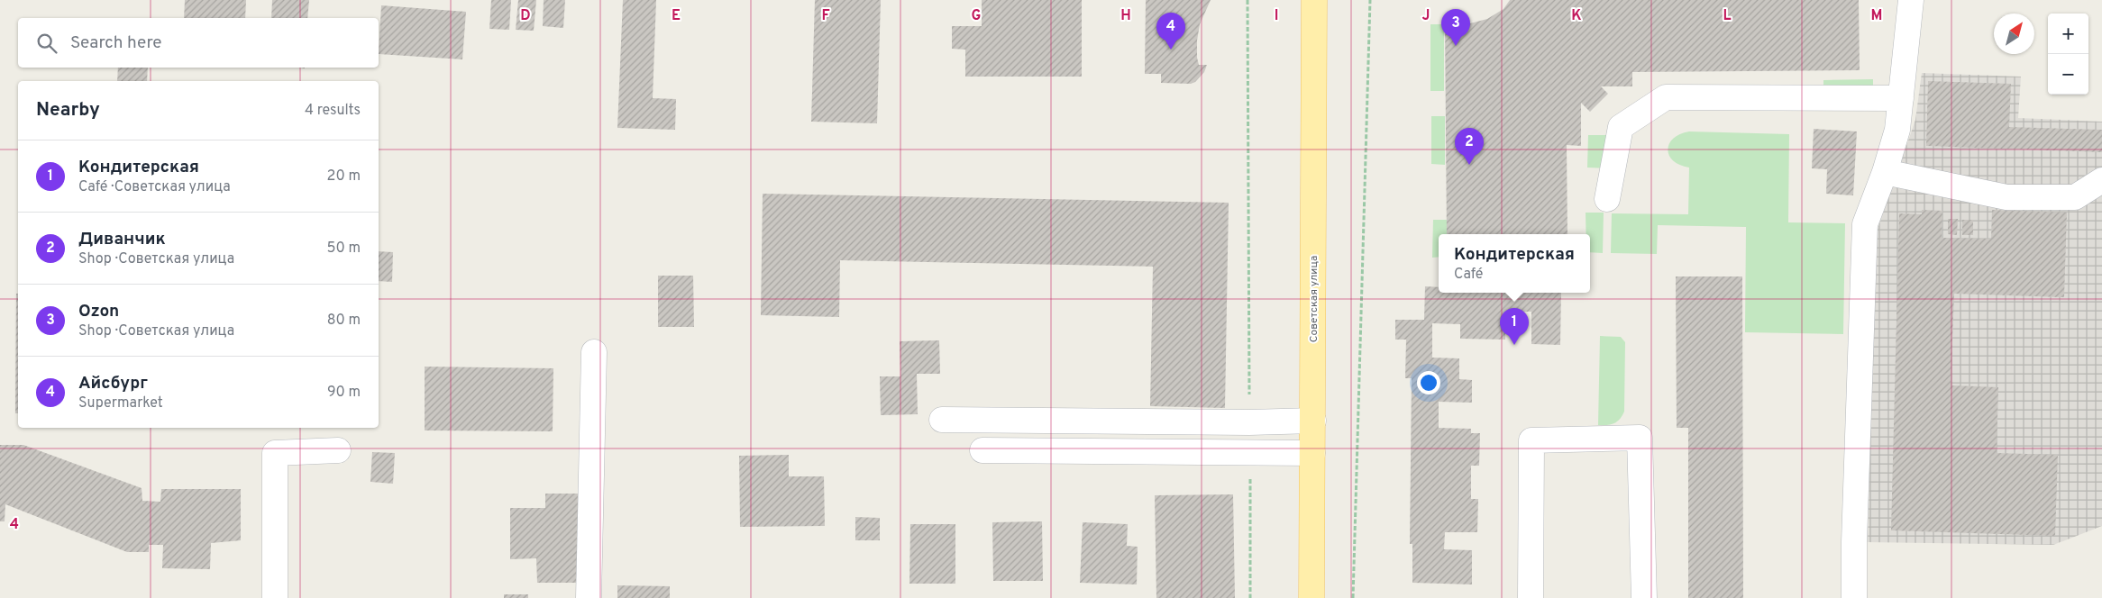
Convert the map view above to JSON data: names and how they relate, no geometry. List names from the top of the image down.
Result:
{
  "streets": {
    "main road": ["Советская улица"]
  },
  "north": "top right",
  "page": {
    "pins": [
      "3",
      "4",
      "2",
      "1"
    ],
    "map_buttons": ["+", "−"],
    "search": "Search here",
    "heading": ["Nearby", "4 results"],
    "list": [
      {
        "mark": "1",
        "name": "Кондитерская",
        "note": "Café · Советская улица",
        "value": "20 m"
      },
      {
        "mark": "2",
        "name": "Диванчик",
        "note": "Shop · Советская улица",
        "value": "50 m"
      },
      {
        "mark": "3",
        "name": "Ozon",
        "note": "Shop · Советская улица",
        "value": "80 m"
      },
      {
        "mark": "4",
        "name": "Айсбург",
        "note": "Supermarket",
        "value": "90 m"
      }
    ],
    "popup": ["Кондитерская", "Café"]
  },
  "grid": {
    "columns": [
      "D",
      "E",
      "F",
      "G",
      "H",
      "I",
      "J",
      "K",
      "L",
      "M"
    ],
    "rows": ["4"]
  }
}
